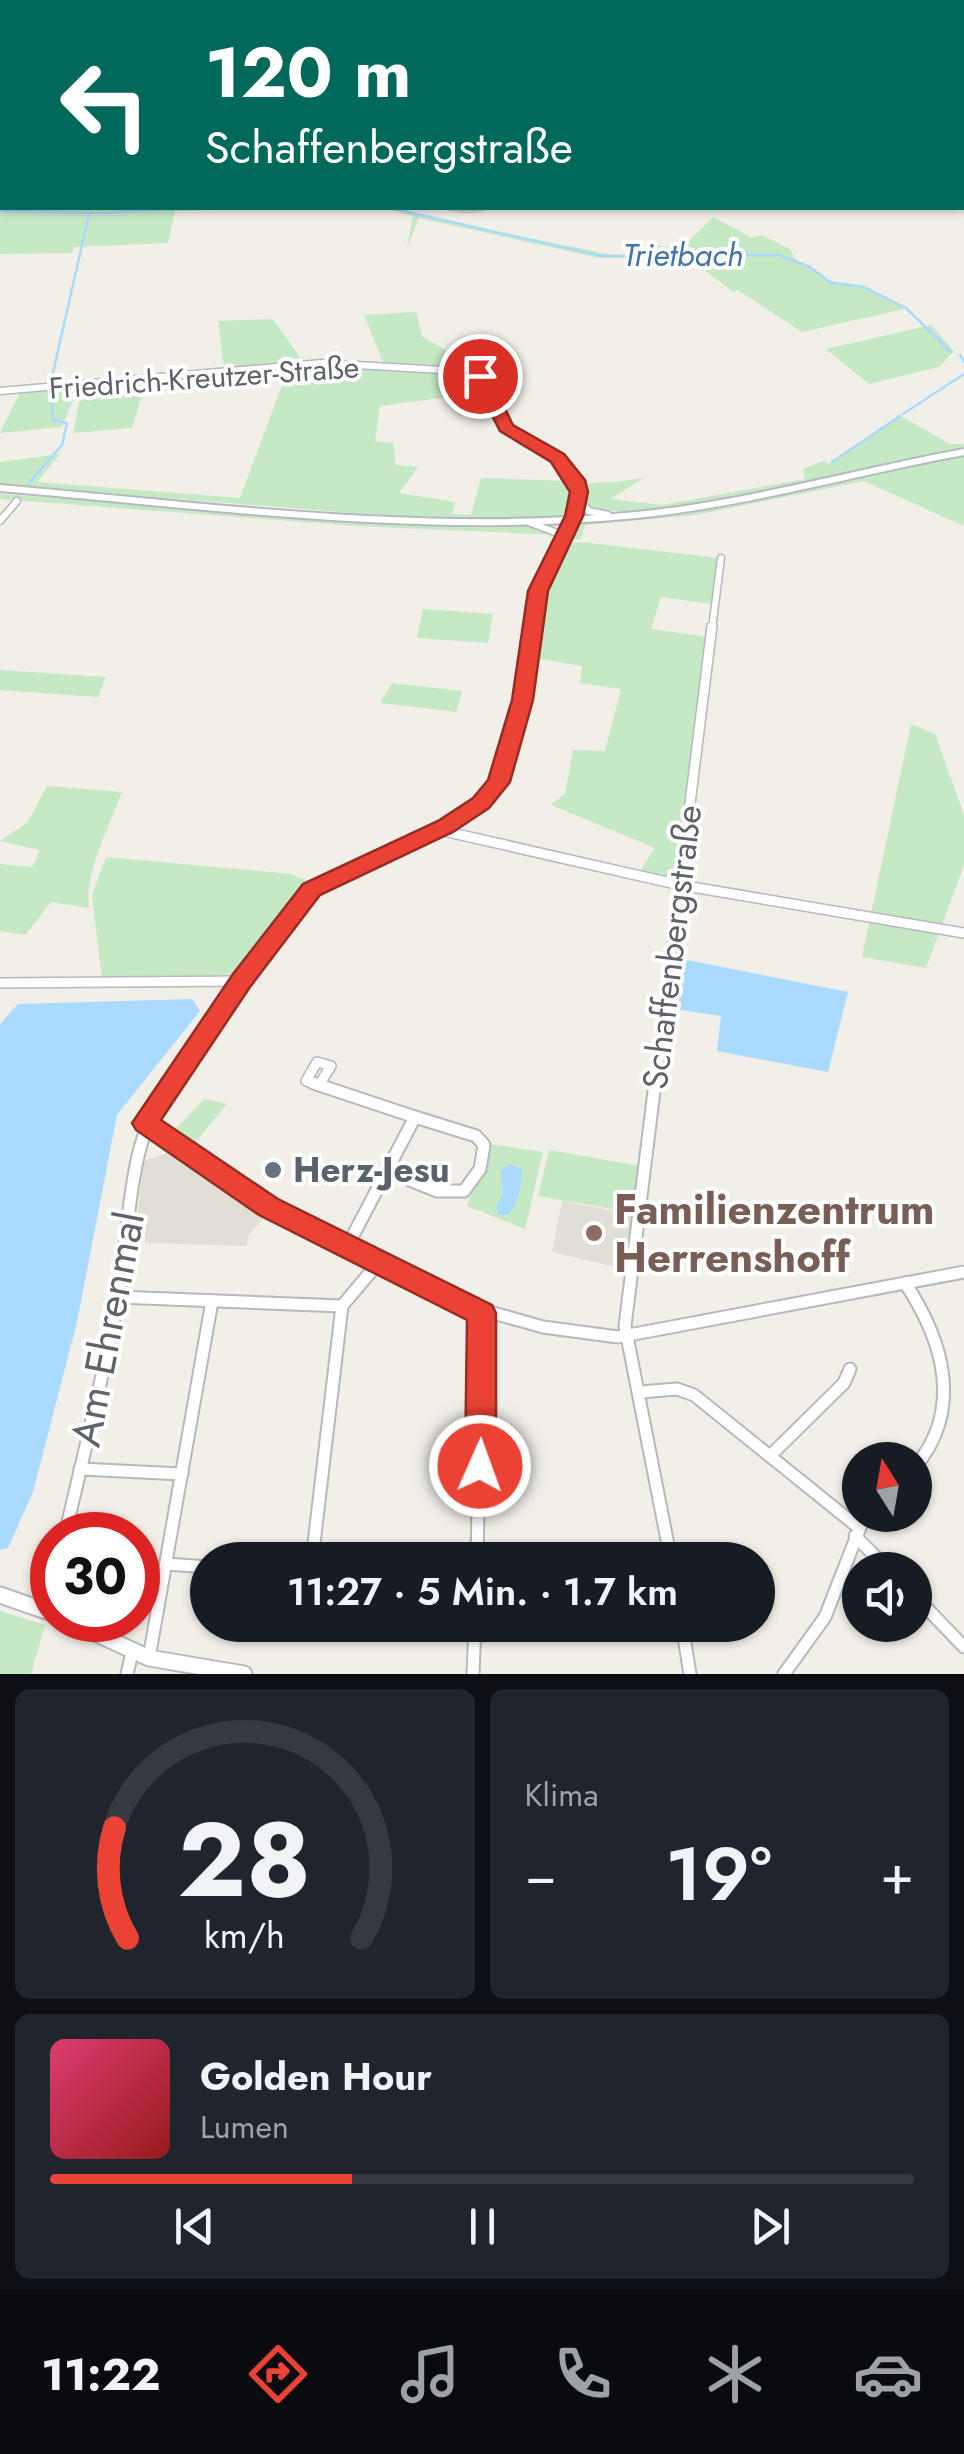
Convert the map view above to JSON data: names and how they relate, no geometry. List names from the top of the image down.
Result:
{
  "streets": {
    "street": ["Friedrich-Kreutzer-Straße", "Schaffenbergstraße", "Am Ehrenmal"]
  },
  "water": ["Trietbach"],
  "places": ["Herz-Jesu", "Familienzentrum Herrenshoff"],
  "north": "top",
  "page": {
    "turn": ["120 m", "Schaffenbergstraße"],
    "limit": "30",
    "trip": "11:27 · 5 Min. · 1.7 km",
    "tile": "Klima",
    "heat": ["−", "19°", "+"],
    "song": ["Golden Hour", "Lumen"],
    "tabs": "11:22",
    "gauge": ["28", "km/h"]
  }
}
